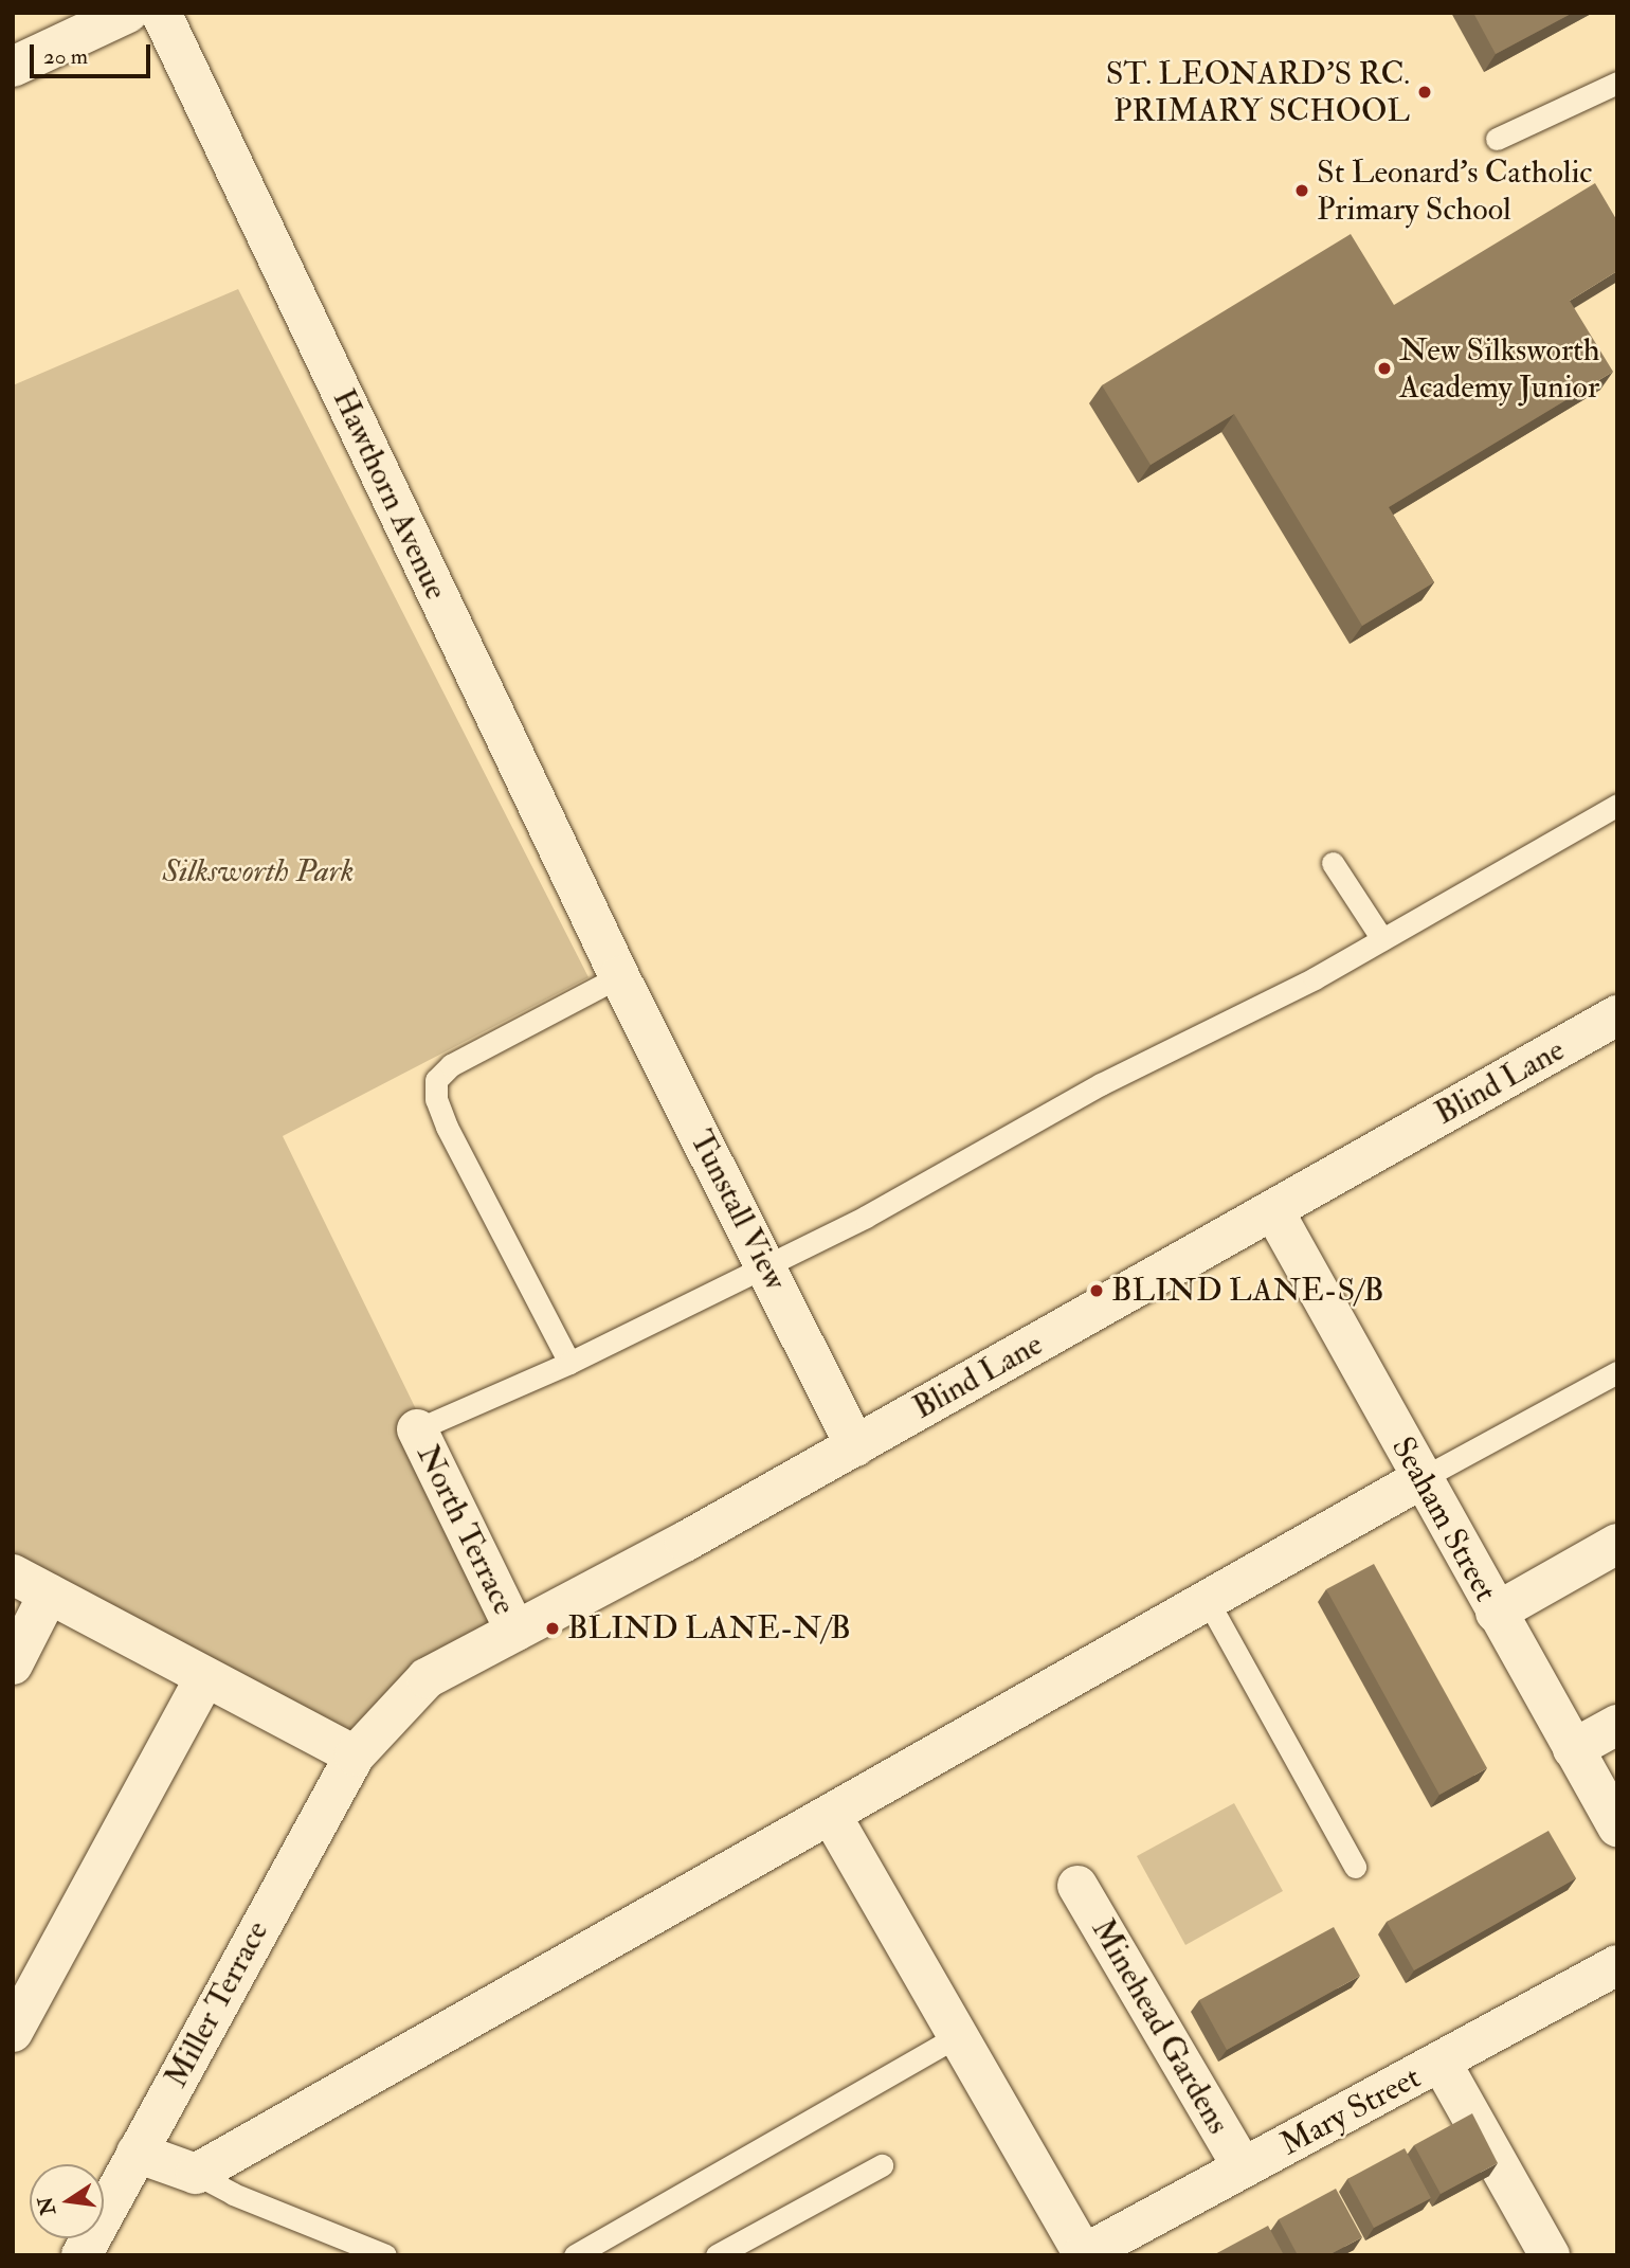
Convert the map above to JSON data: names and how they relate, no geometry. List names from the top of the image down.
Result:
{
  "streets": {
    "street": [
      "Hawthorn Avenue",
      "Blind Lane",
      "Tunstall View",
      "Seaham Street",
      "North Terrace",
      "Miller Terrace",
      "Minehead Gardens",
      "Mary Street"
    ]
  },
  "crossings": [
    ["Hawthorn Avenue", "Tunstall View"],
    ["Blind Lane", "Tunstall View"],
    ["Blind Lane", "Seaham Street"],
    ["Blind Lane", "North Terrace"],
    ["Blind Lane", "Miller Terrace"],
    ["Minehead Gardens", "Mary Street"]
  ],
  "parks": ["Silksworth Park"],
  "places": [
    "ST. LEONARD'S RC. PRIMARY SCHOOL",
    "St Leonard's Catholic Primary School",
    "New Silksworth Academy Junior",
    "BLIND LANE-S/B",
    "BLIND LANE-N/B"
  ],
  "scale_bar": "20 m",
  "north": "left"
}
